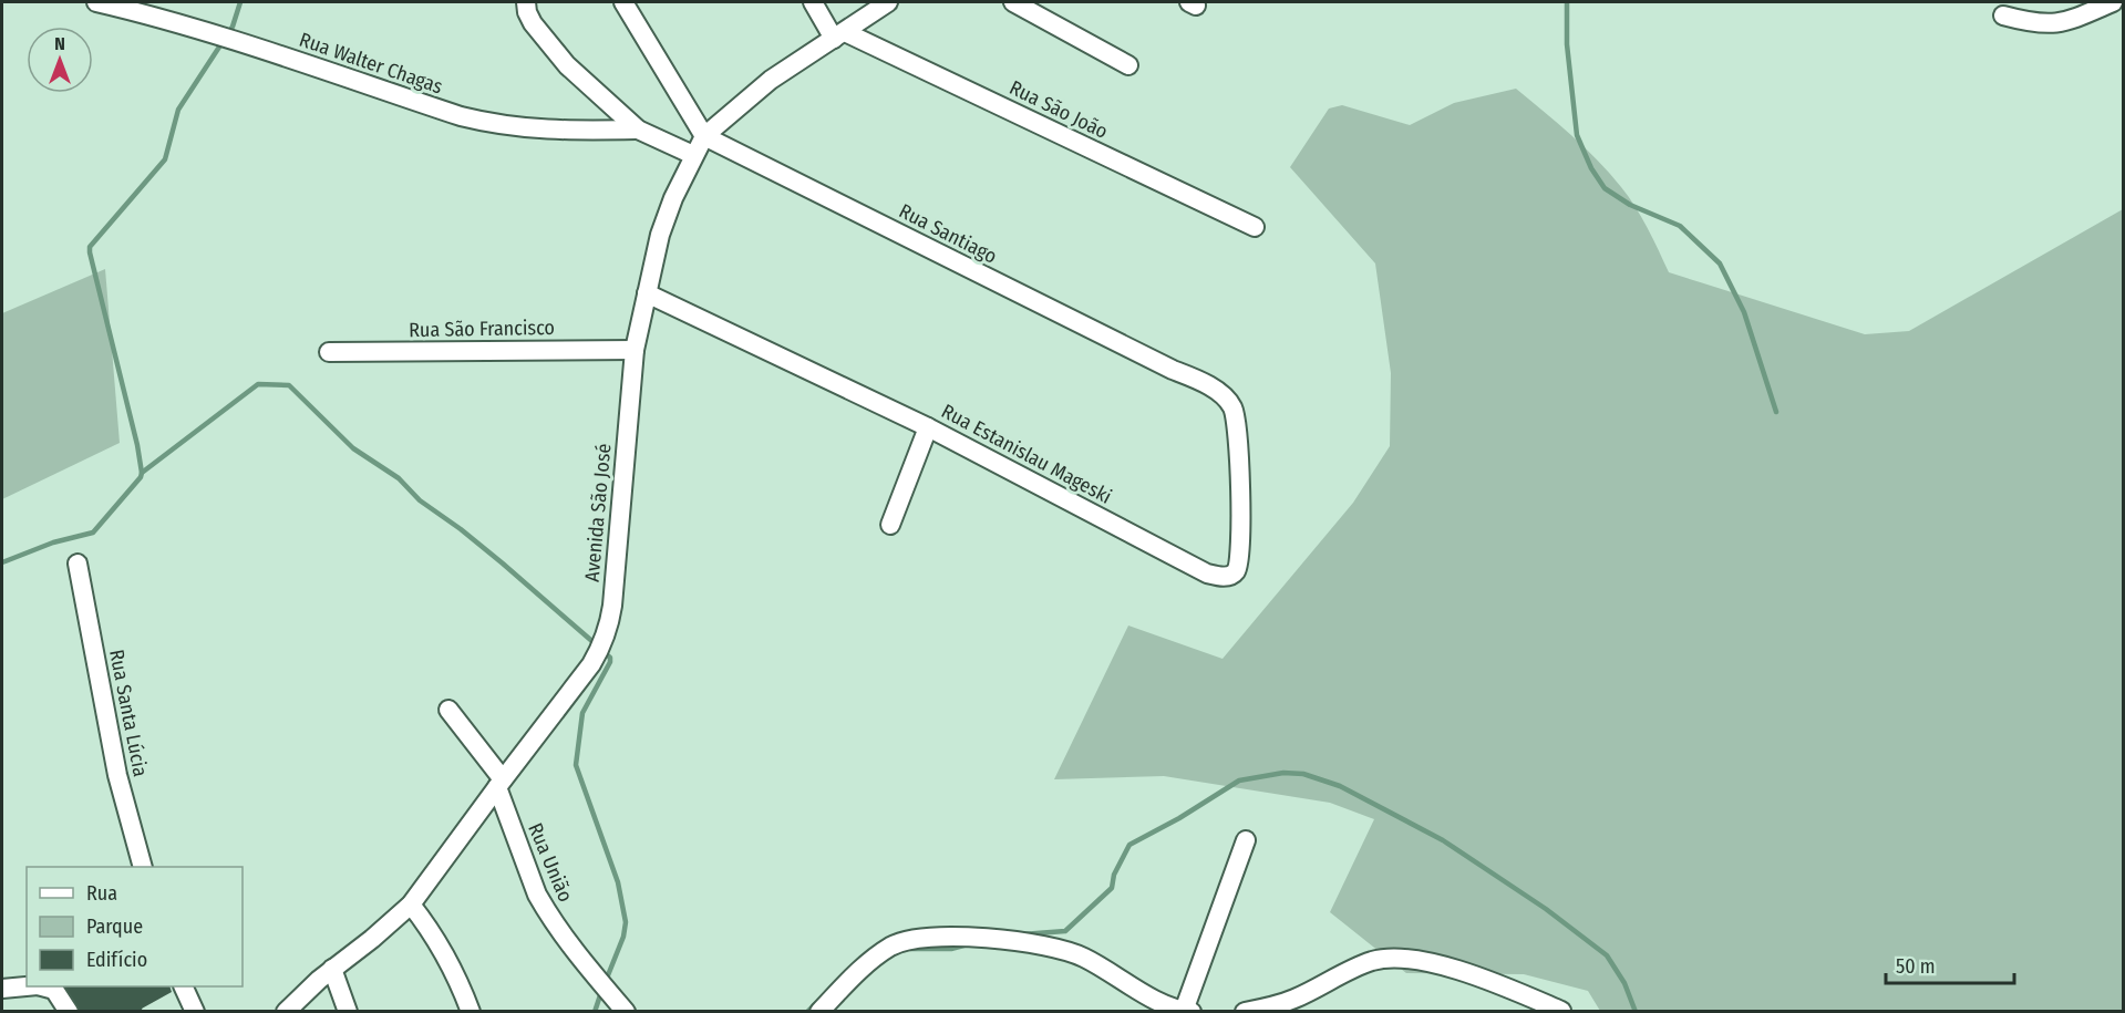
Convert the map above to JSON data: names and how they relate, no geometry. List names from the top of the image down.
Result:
{
  "streets": {
    "street": [
      "Rua Walter Chagas",
      "Rua São João",
      "Rua Santiago",
      "Rua São Francisco",
      "Rua Estanislau Mageski",
      "Avenida São José",
      "Rua Santa Lúcia",
      "Rua União"
    ]
  },
  "crossings": [
    ["Rua São João", "Avenida São José"],
    ["Rua Santiago", "Rua Estanislau Mageski"],
    ["Rua Santiago", "Avenida São José"],
    ["Rua São Francisco", "Avenida São José"],
    ["Rua Estanislau Mageski", "Avenida São José"],
    ["Avenida São José", "Rua União"]
  ],
  "legend": ["Rua", "Parque", "Edifício"],
  "scale_bar": "50 m",
  "north": "top"
}
